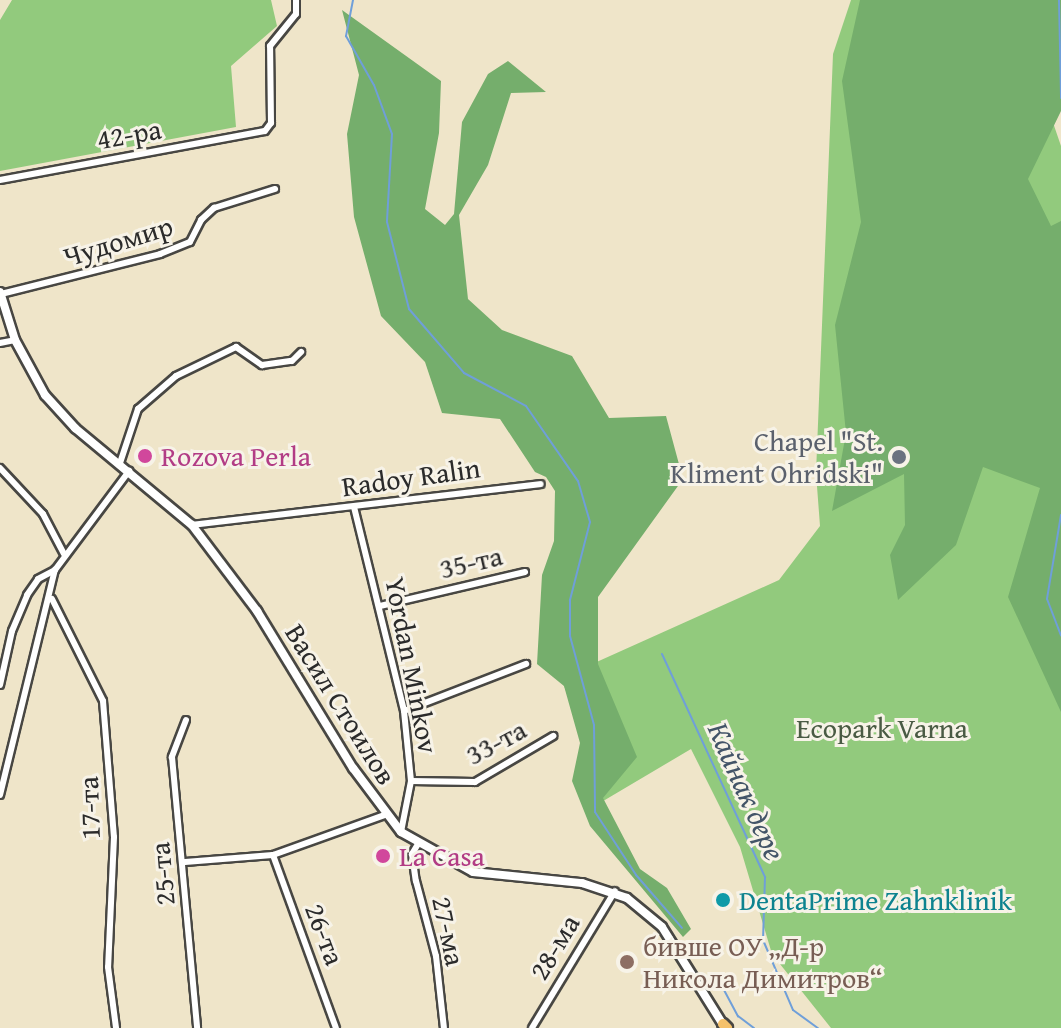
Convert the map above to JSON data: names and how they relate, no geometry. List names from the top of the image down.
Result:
{
  "streets": {
    "street": [
      "42-ра",
      "Чудомир",
      "Radoy Ralin",
      "35-та",
      "Yordan Minkov",
      "Васил Стоилов",
      "33-та",
      "17-та",
      "25-та",
      "27-ма",
      "26-та",
      "28-ма"
    ]
  },
  "crossings": [
    ["Чудомир", "Васил Стоилов"],
    ["Radoy Ralin", "Yordan Minkov"],
    ["Radoy Ralin", "Васил Стоилов"],
    ["35-та", "Yordan Minkov"],
    ["Yordan Minkov", "Васил Стоилов"],
    ["Yordan Minkov", "33-та"],
    ["Васил Стоилов", "27-ма"],
    ["Васил Стоилов", "28-ма"]
  ],
  "water": ["Кайнак дере"],
  "parks": ["Ecopark Varna"],
  "places": [
    "Rozova Perla",
    "Chapel \"St. Kliment Ohridski\"",
    "La Casa",
    "DentaPrime Zahnklinik",
    "бивше ОУ „Д-р Никола Димитров“"
  ]
}
